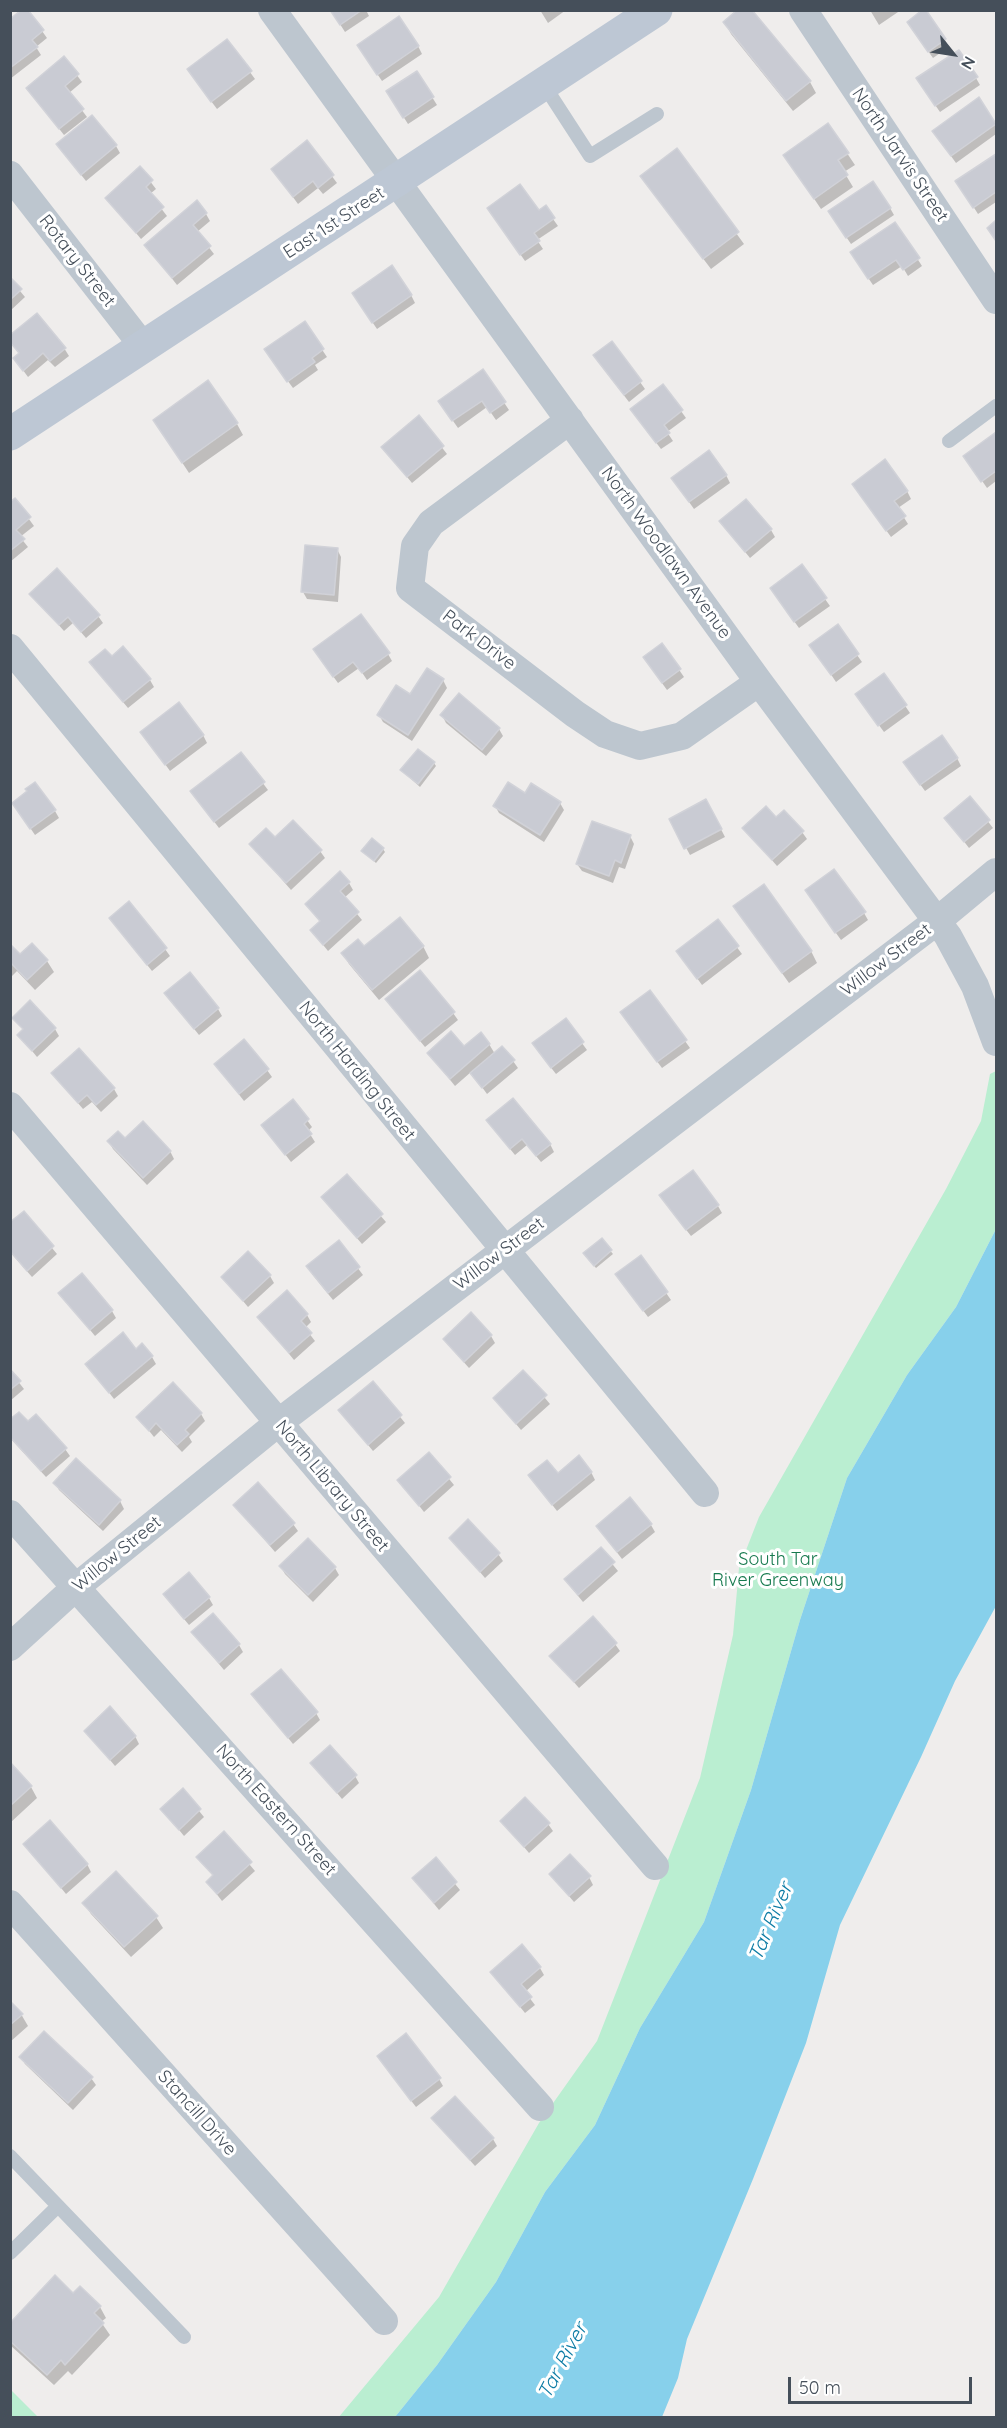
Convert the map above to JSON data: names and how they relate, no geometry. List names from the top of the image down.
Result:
{
  "streets": {
    "street": [
      "North Jarvis Street",
      "East 1st Street",
      "Rotary Street",
      "North Woodlawn Avenue",
      "Park Drive",
      "Willow Street",
      "North Harding Street",
      "North Library Street",
      "North Eastern Street",
      "Stancill Drive"
    ]
  },
  "crossings": [
    ["East 1st Street", "Rotary Street"],
    ["East 1st Street", "North Woodlawn Avenue"],
    ["North Woodlawn Avenue", "Park Drive"],
    ["North Woodlawn Avenue", "Willow Street"],
    ["Willow Street", "North Harding Street"],
    ["Willow Street", "North Library Street"],
    ["Willow Street", "North Eastern Street"]
  ],
  "water": ["Tar River"],
  "parks": ["South Tar River Greenway"],
  "scale_bar": "50 m",
  "north": "bottom right"
}
